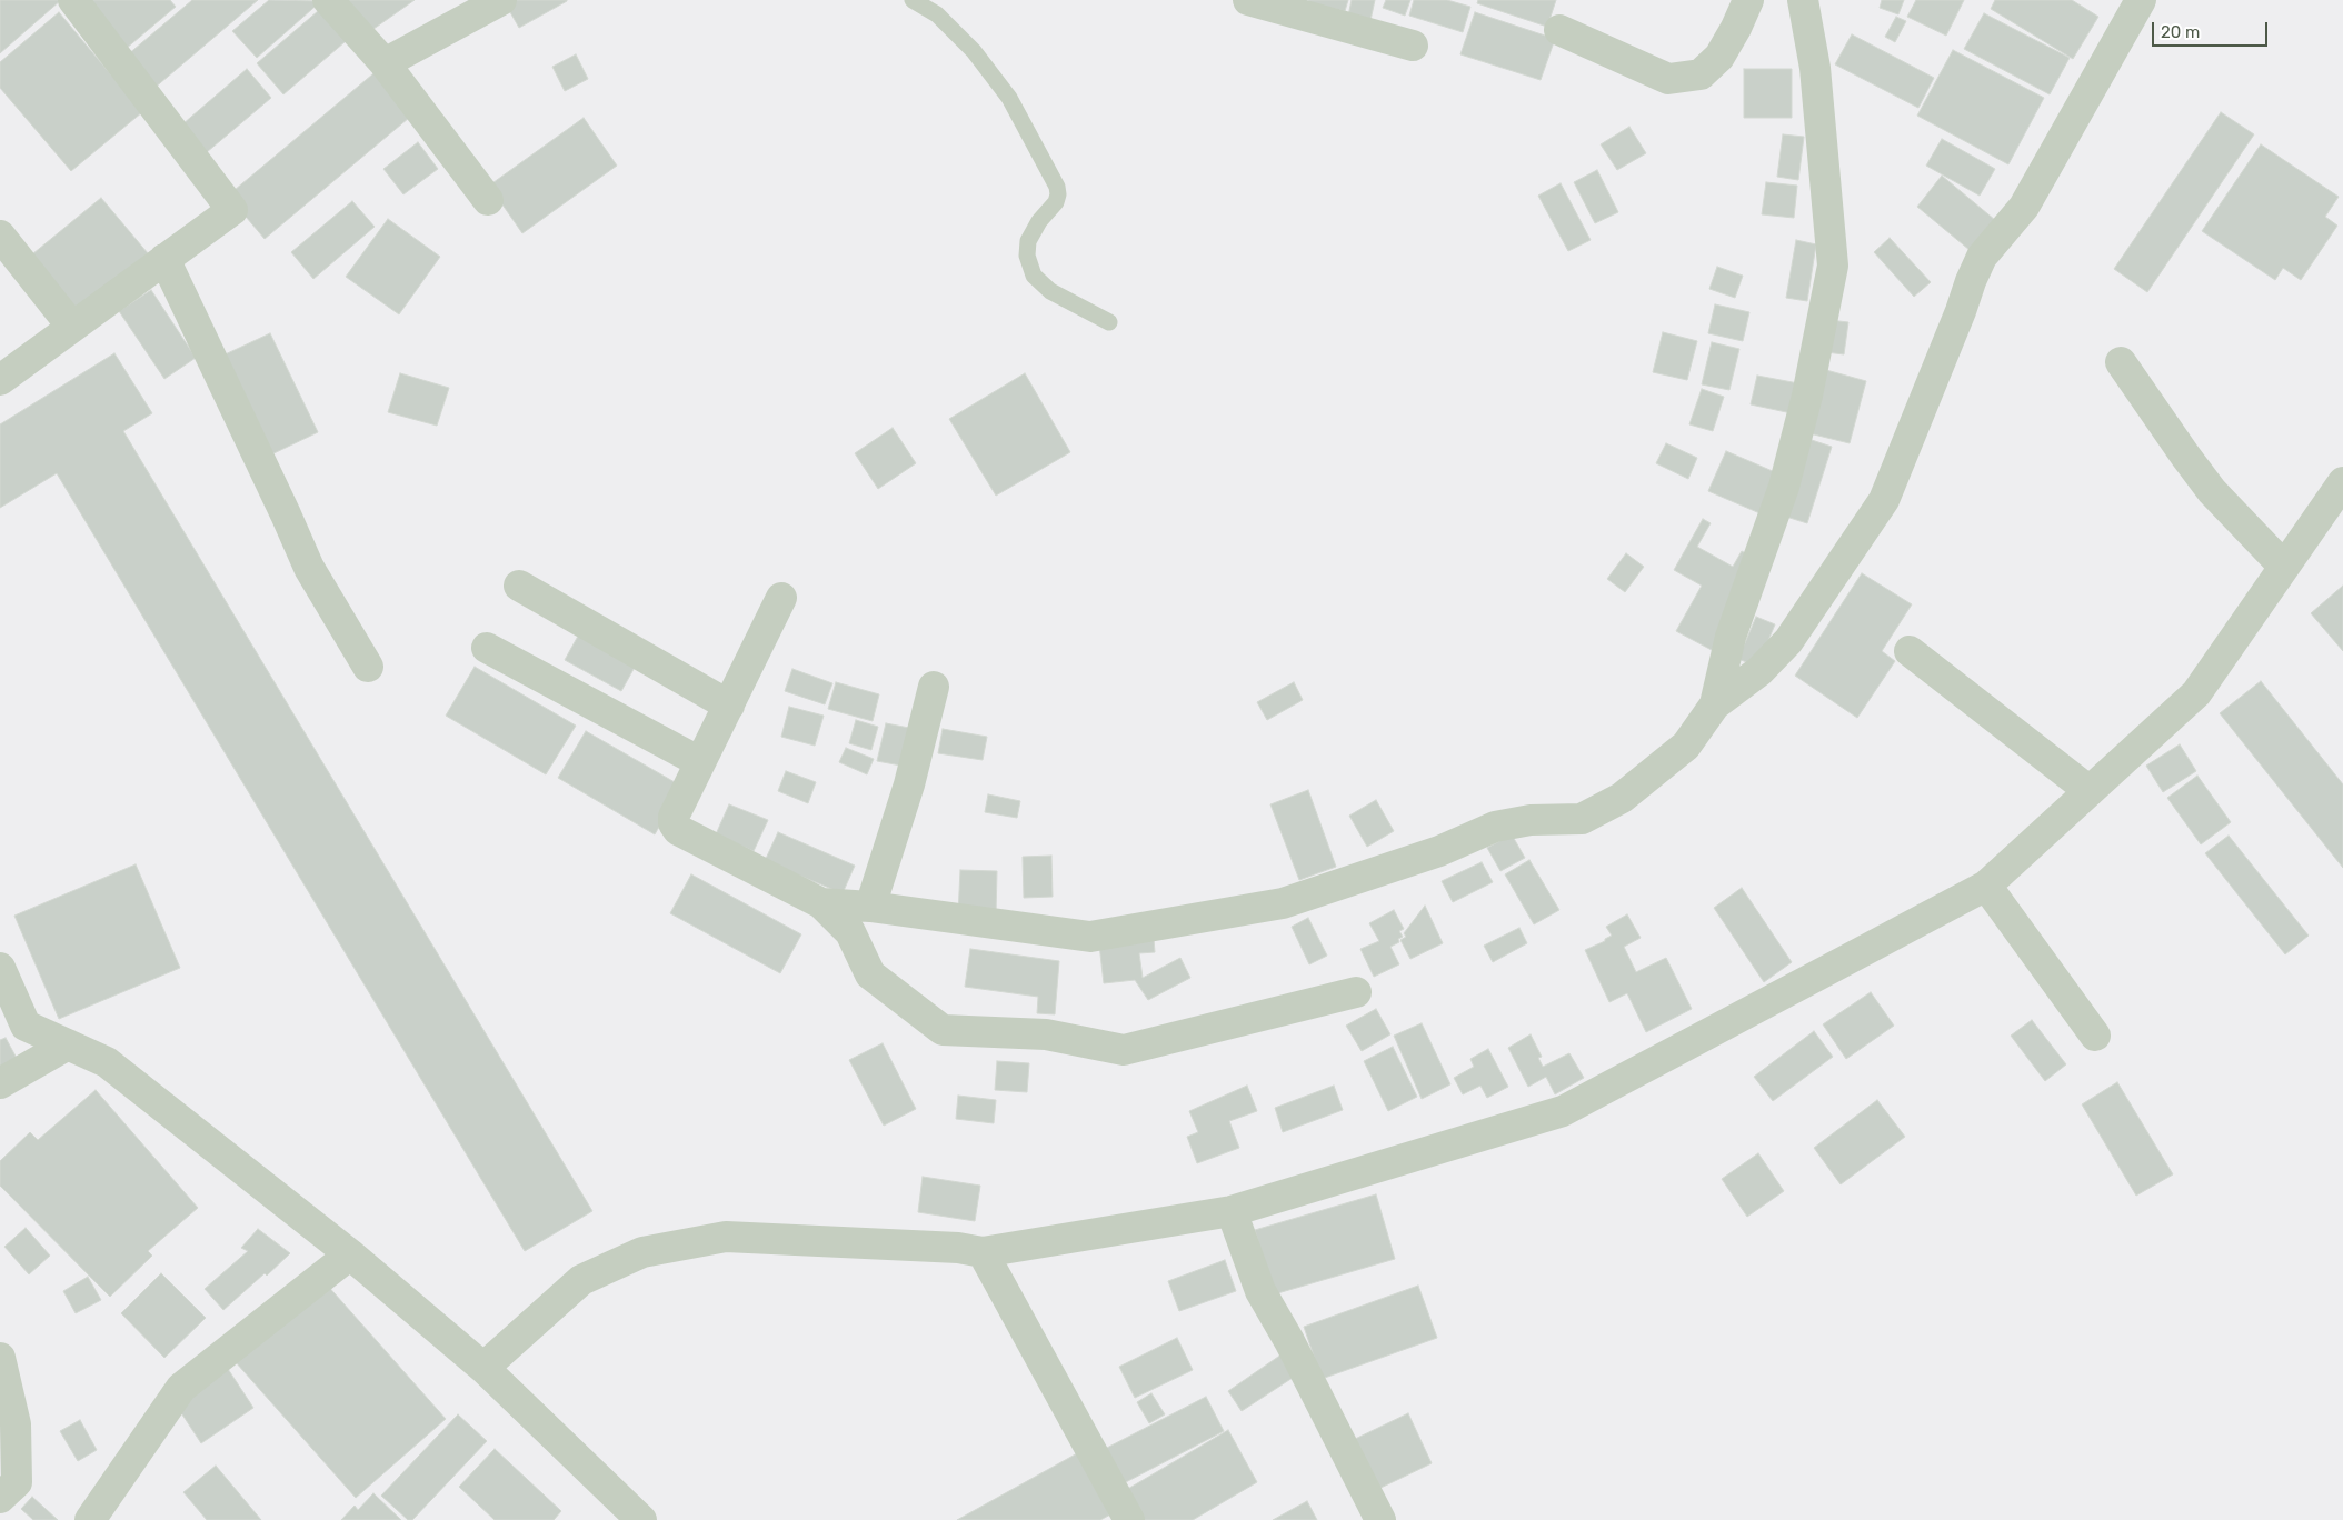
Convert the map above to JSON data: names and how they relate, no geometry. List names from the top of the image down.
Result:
{
  "scale_bar": "20 m"
}
